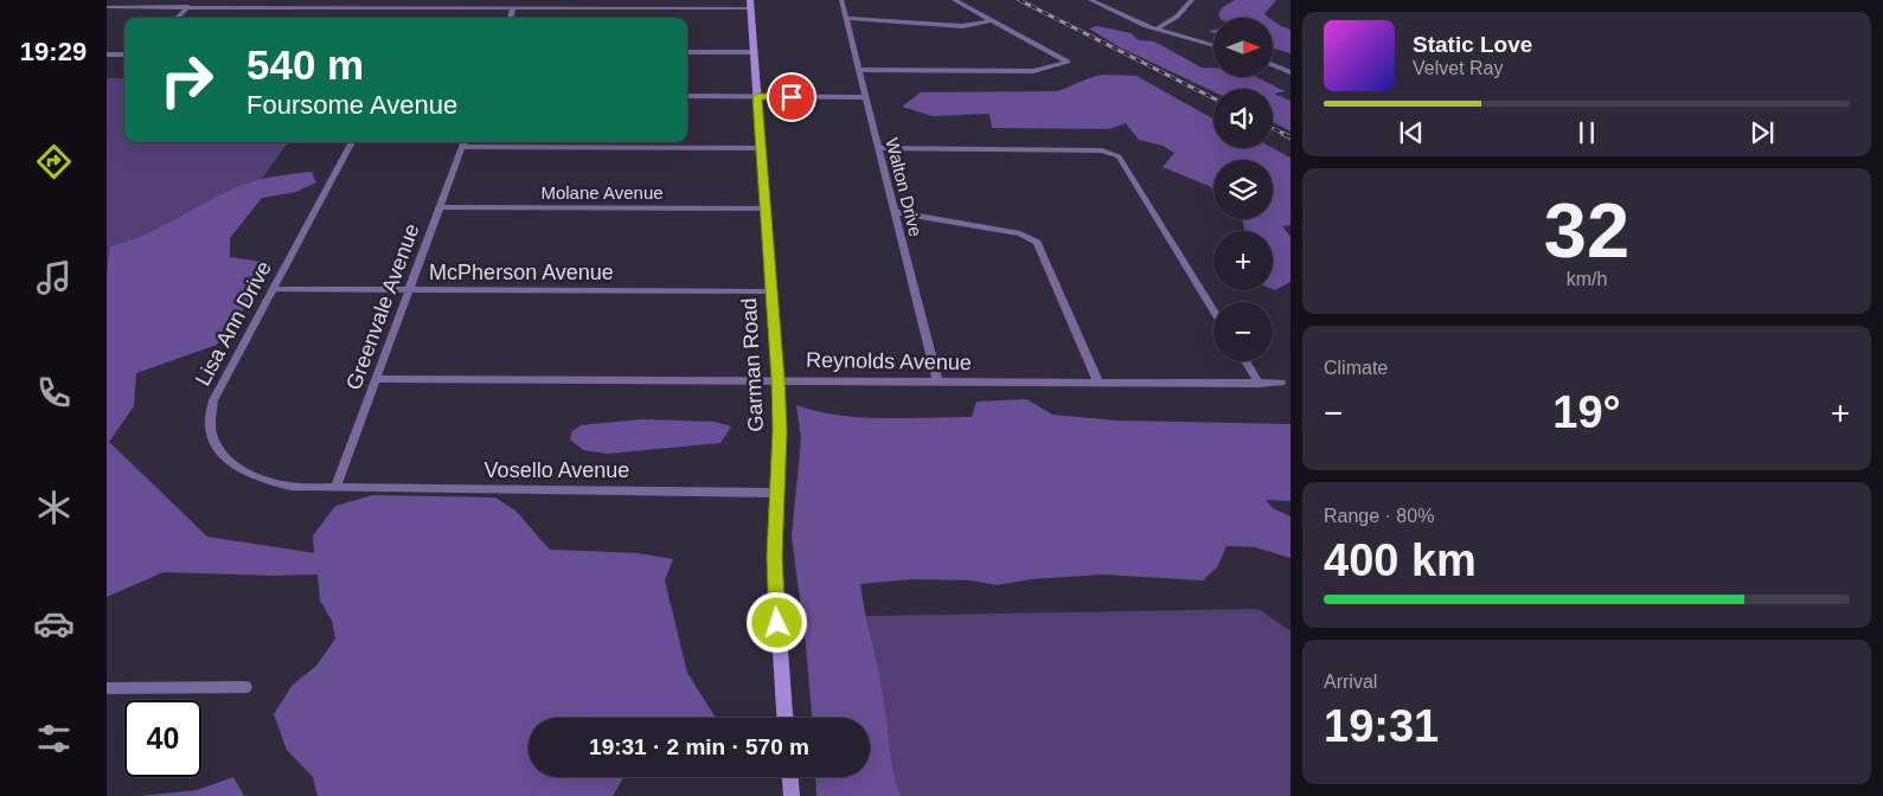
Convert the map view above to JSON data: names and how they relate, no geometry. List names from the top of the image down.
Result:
{
  "streets": {
    "street": [
      "Walton Drive",
      "Molane Avenue",
      "McPherson Avenue",
      "Greenvale Avenue",
      "Lisa Ann Drive",
      "Reynolds Avenue",
      "Garman Road",
      "Vosello Avenue"
    ]
  },
  "crossings": [
    ["Walton Drive", "Reynolds Avenue"],
    ["Molane Avenue", "Greenvale Avenue"],
    ["Molane Avenue", "Garman Road"],
    ["McPherson Avenue", "Greenvale Avenue"],
    ["McPherson Avenue", "Lisa Ann Drive"],
    ["McPherson Avenue", "Garman Road"],
    ["Greenvale Avenue", "Lisa Ann Drive"],
    ["Greenvale Avenue", "Reynolds Avenue"],
    ["Greenvale Avenue", "Vosello Avenue"],
    ["Lisa Ann Drive", "Vosello Avenue"],
    ["Reynolds Avenue", "Garman Road"],
    ["Garman Road", "Vosello Avenue"]
  ],
  "north": "right",
  "page": {
    "tabs": "19:29",
    "map_buttons": ["+", "−"],
    "turn": ["540 m", "Foursome Avenue"],
    "song": ["Static Love", "Velvet Ray"],
    "tile": [
      ["32", "km/h"],
      "Climate",
      ["Range · 80%", "400 km"],
      ["Arrival", "19:31"]
    ],
    "heat": ["−", "19°", "+"],
    "limit": "40",
    "trip": "19:31 · 2 min · 570 m"
  }
}
